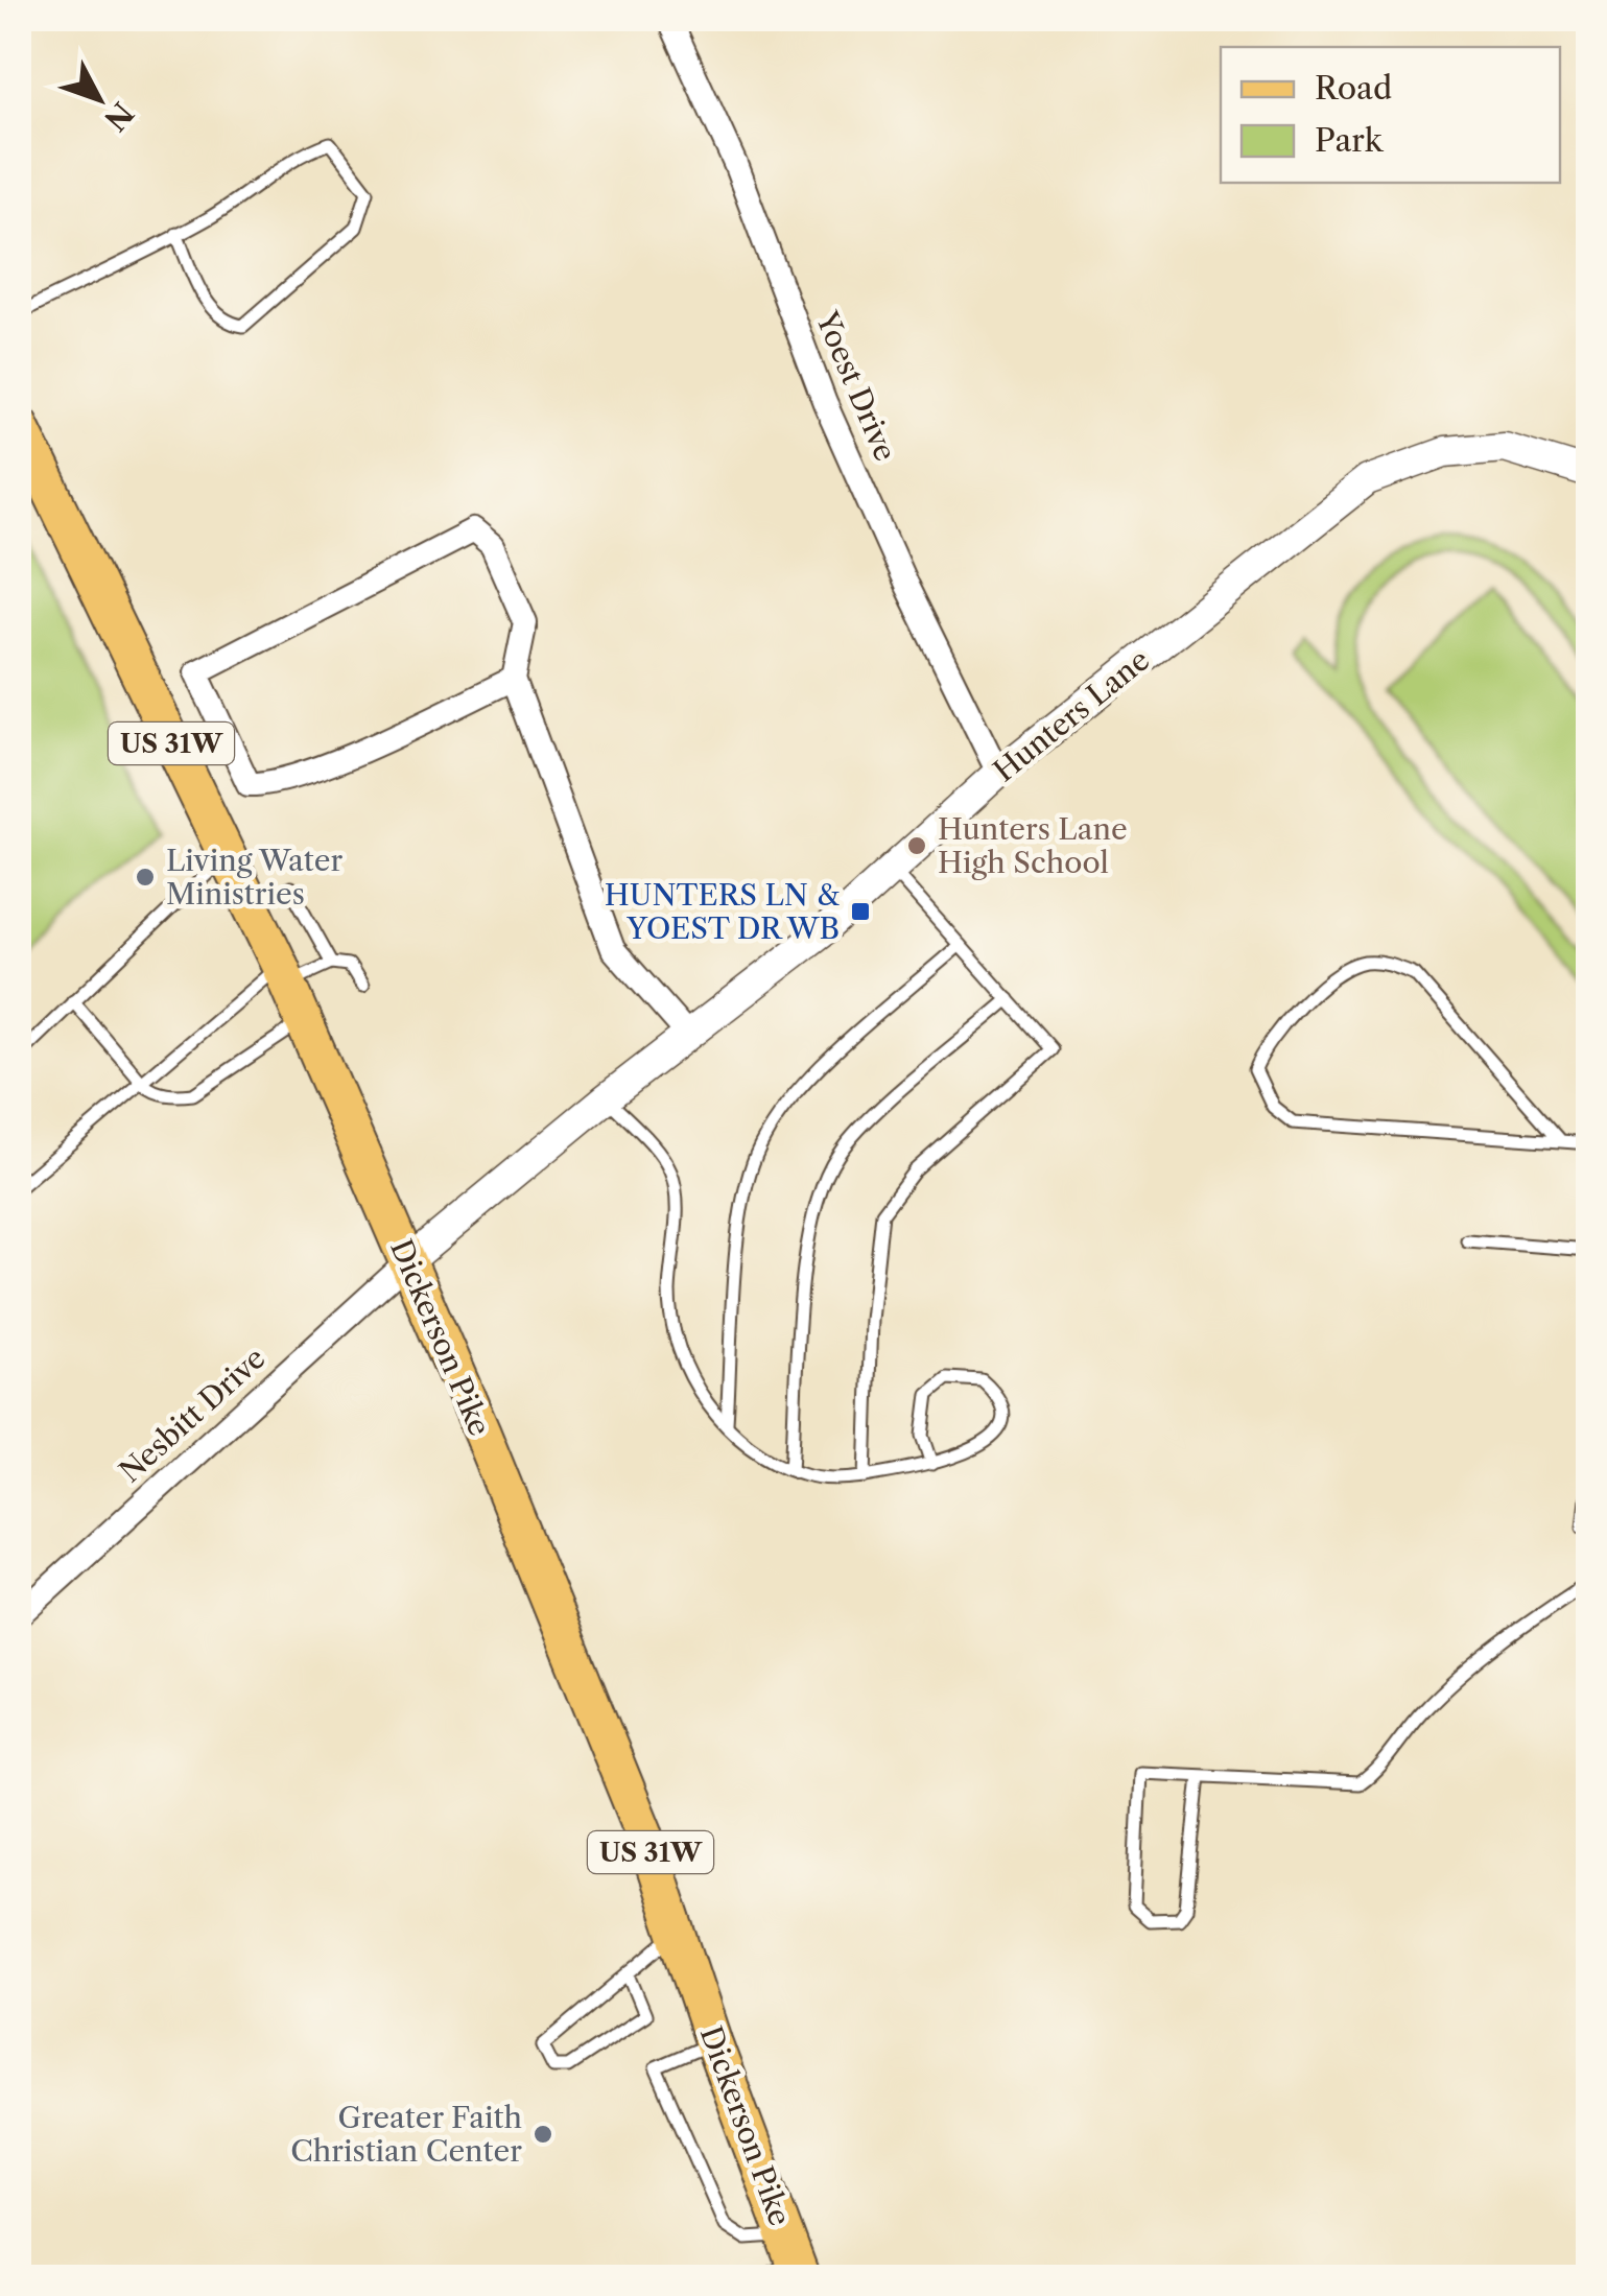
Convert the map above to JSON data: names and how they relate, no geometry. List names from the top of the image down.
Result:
{
  "streets": {
    "main road": ["US 31W", "Dickerson Pike"],
    "street": ["Yoest Drive", "Hunters Lane", "Nesbitt Drive"]
  },
  "crossings": [
    ["Yoest Drive", "Hunters Lane"],
    ["Hunters Lane", "Dickerson Pike"],
    ["Hunters Lane", "Nesbitt Drive"],
    ["Dickerson Pike", "Nesbitt Drive"]
  ],
  "places": {
    "other": ["Hunters Lane High School", "Living Water Ministries", "Greater Faith Christian Center"],
    "transit": ["HUNTERS LN & YOEST DR WB"]
  },
  "legend": ["Road", "Park"],
  "north": "bottom right"
}
